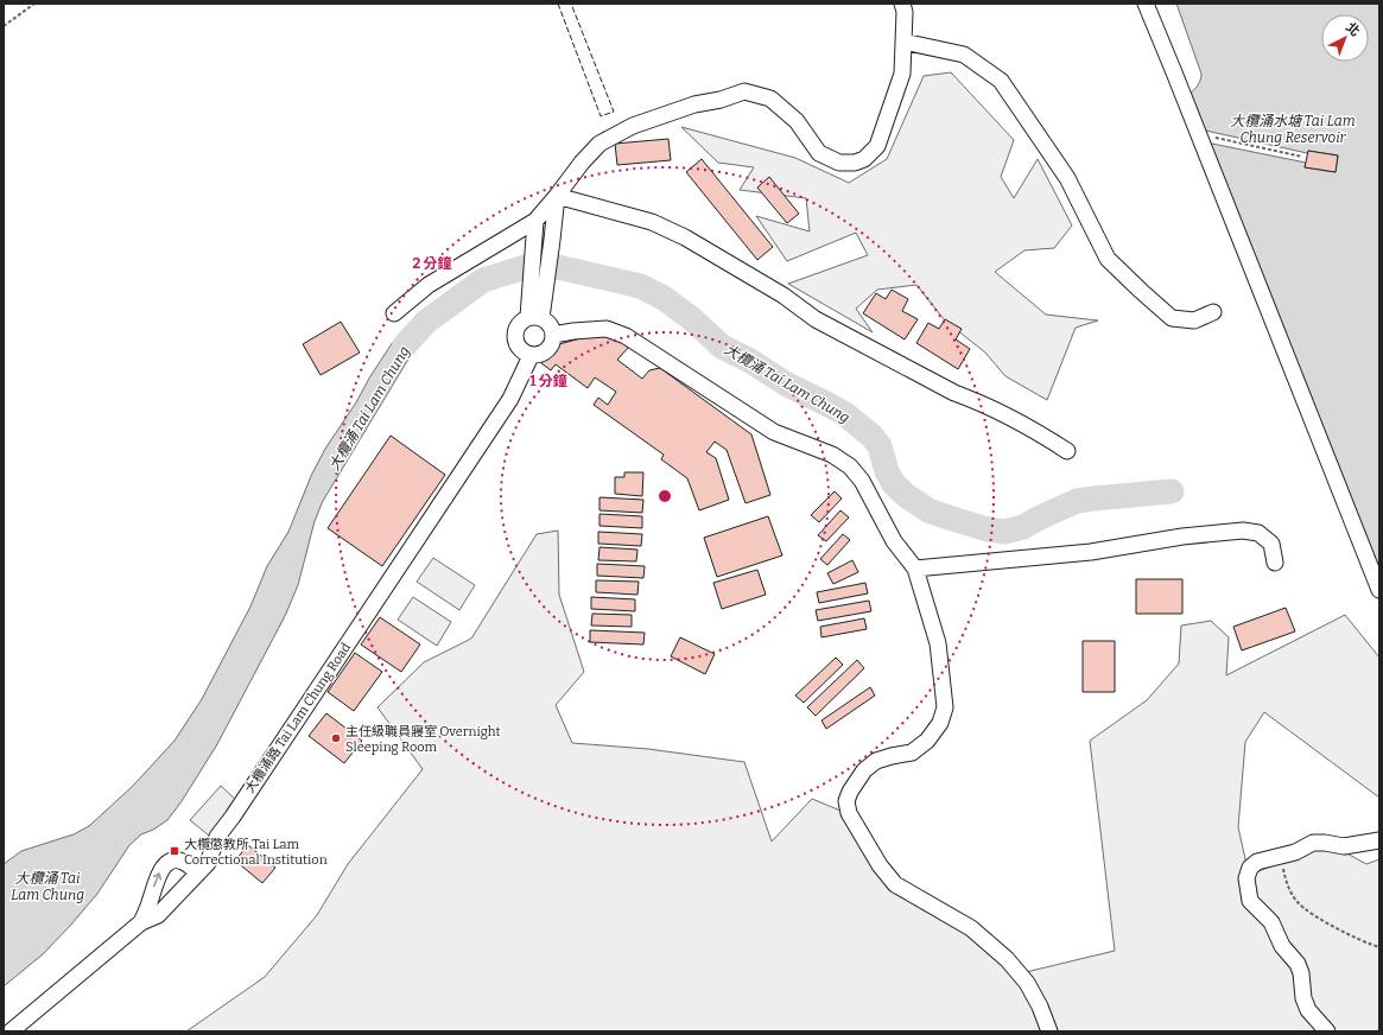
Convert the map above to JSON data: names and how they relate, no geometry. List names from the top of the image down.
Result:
{
  "streets": {
    "street": ["大欖涌路 Tai Lam Chung Road"]
  },
  "water": ["大欖涌水塘 Tai Lam Chung Reservoir", "大欖涌 Tai Lam Chung"],
  "places": {
    "other": ["主任級職員寢室 Overnight Sleeping Room"],
    "transit": ["大欖懲教所 Tai Lam Correctional Institution"]
  },
  "north": "top right",
  "rings": ["2 分鐘", "1 分鐘"]
}
